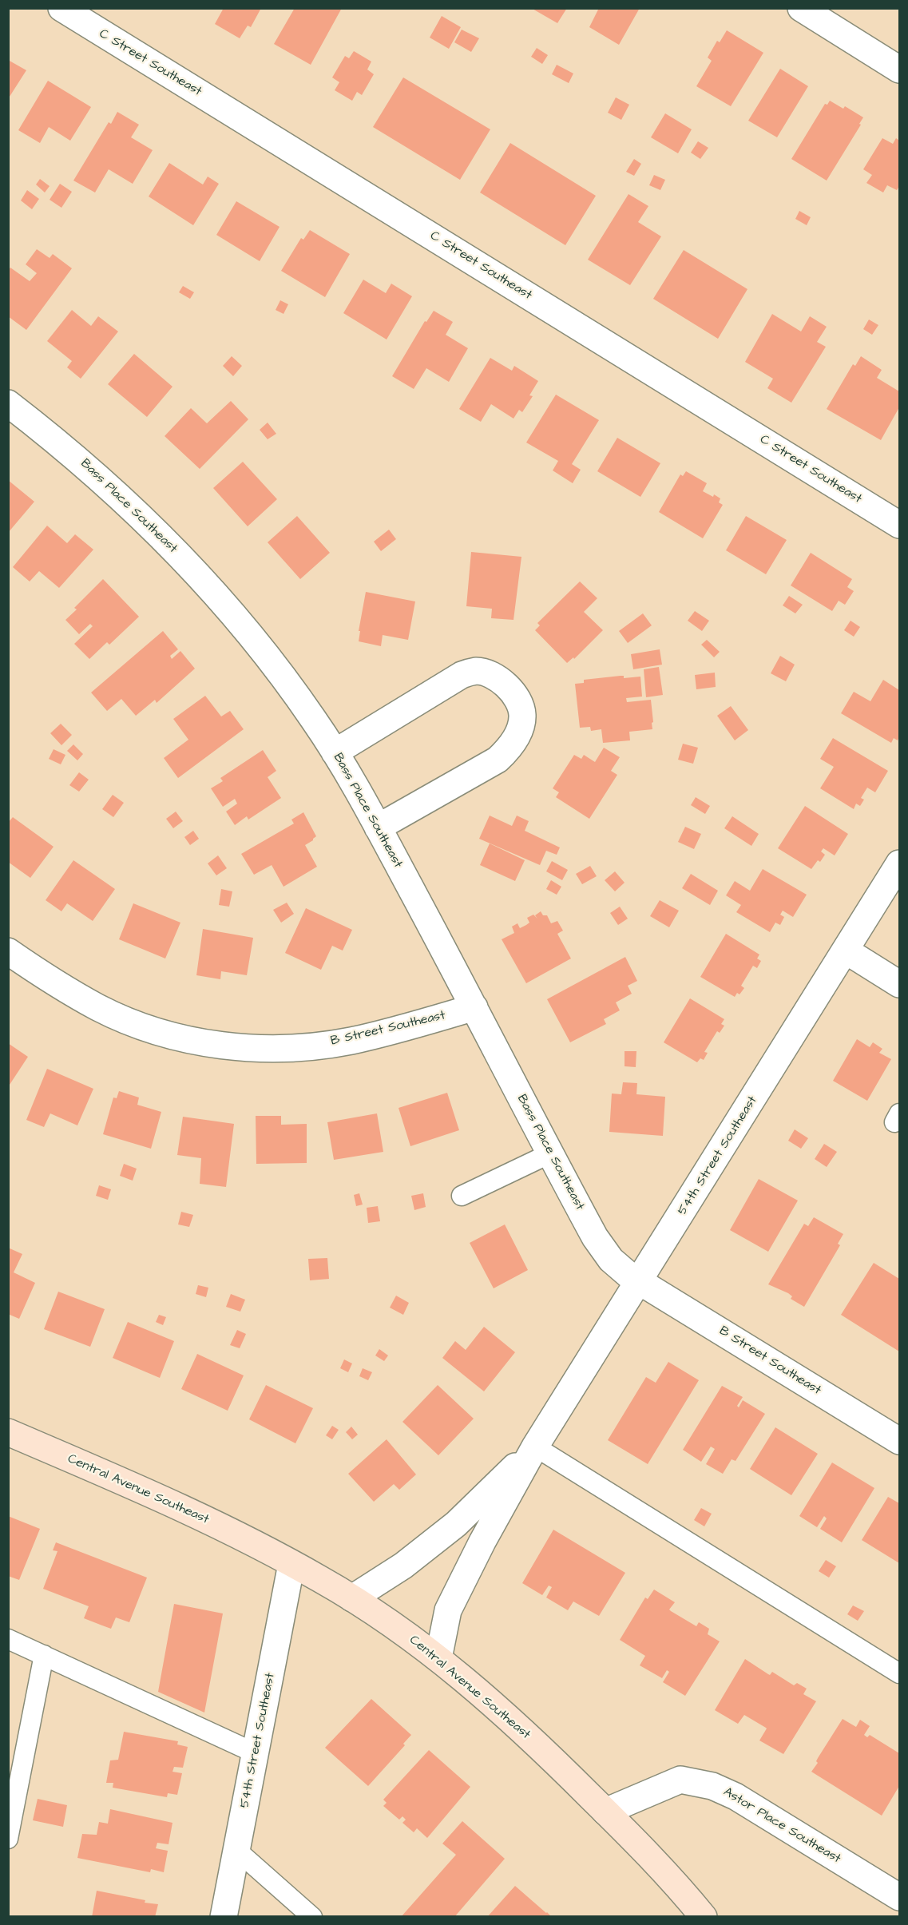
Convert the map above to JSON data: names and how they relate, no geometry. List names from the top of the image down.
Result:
{
  "streets": {
    "main road": ["Central Avenue Southeast"],
    "street": [
      "C Street Southeast",
      "Bass Place Southeast",
      "B Street Southeast",
      "54th Street Southeast",
      "Astor Place Southeast"
    ]
  },
  "crossings": [
    ["Bass Place Southeast", "B Street Southeast"],
    ["Bass Place Southeast", "54th Street Southeast"],
    ["B Street Southeast", "54th Street Southeast"],
    ["54th Street Southeast", "Central Avenue Southeast"],
    ["Central Avenue Southeast", "Astor Place Southeast"]
  ]
}
